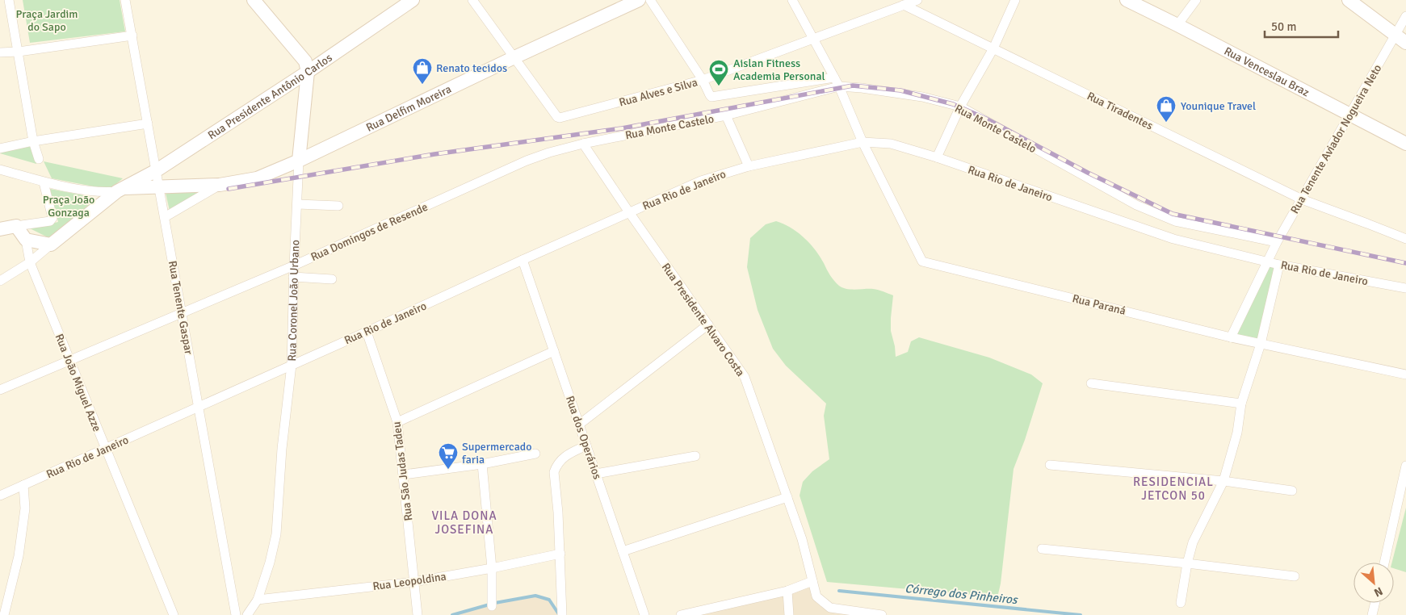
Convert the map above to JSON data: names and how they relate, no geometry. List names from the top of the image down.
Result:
{
  "streets": {
    "main road": [
      "Rua Venceslau Braz",
      "Rua Presidente Antônio Carlos",
      "Rua Delfim Moreira",
      "Rua Coronel João Urbano"
    ],
    "street": [
      "Rua Alves e Silva",
      "Rua Tiradentes",
      "Rua Monte Castelo",
      "Rua Tenente Aviador Nogueira Neto",
      "Rua Rio de Janeiro",
      "Rua Domingos de Resende",
      "Rua Paraná",
      "Rua Tenente Gaspar",
      "Rua Presidente Alvaro Costa",
      "Rua João Miguel Azze",
      "Rua dos Operários",
      "Rua São Judas Tadeu",
      "Rua Leopoldina"
    ]
  },
  "crossings": [
    ["Rua Venceslau Braz", "Rua Tenente Aviador Nogueira Neto"],
    ["Rua Alves e Silva", "Rua Delfim Moreira"],
    ["Rua Alves e Silva", "Rua Tiradentes"],
    ["Rua Alves e Silva", "Rua Paraná"],
    ["Rua Presidente Antônio Carlos", "Rua Delfim Moreira"],
    ["Rua Presidente Antônio Carlos", "Rua Coronel João Urbano"],
    ["Rua Presidente Antônio Carlos", "Rua Tenente Gaspar"],
    ["Rua Delfim Moreira", "Rua Coronel João Urbano"],
    ["Rua Delfim Moreira", "Rua Tenente Gaspar"],
    ["Rua Tiradentes", "Rua Tenente Aviador Nogueira Neto"],
    ["Rua Monte Castelo", "Rua Tenente Aviador Nogueira Neto"],
    ["Rua Monte Castelo", "Rua Domingos de Resende"],
    ["Rua Monte Castelo", "Rua Paraná"],
    ["Rua Monte Castelo", "Rua Presidente Alvaro Costa"],
    ["Rua Tenente Aviador Nogueira Neto", "Rua Rio de Janeiro"],
    ["Rua Tenente Aviador Nogueira Neto", "Rua Paraná"],
    ["Rua Rio de Janeiro", "Rua Coronel João Urbano"],
    ["Rua Rio de Janeiro", "Rua Paraná"],
    ["Rua Rio de Janeiro", "Rua Tenente Gaspar"],
    ["Rua Rio de Janeiro", "Rua Presidente Alvaro Costa"],
    ["Rua Rio de Janeiro", "Rua João Miguel Azze"],
    ["Rua Rio de Janeiro", "Rua dos Operários"],
    ["Rua Rio de Janeiro", "Rua São Judas Tadeu"],
    ["Rua Domingos de Resende", "Rua Coronel João Urbano"],
    ["Rua Domingos de Resende", "Rua Tenente Gaspar"],
    ["Rua Domingos de Resende", "Rua Presidente Alvaro Costa"],
    ["Rua Domingos de Resende", "Rua João Miguel Azze"],
    ["Rua Coronel João Urbano", "Rua Leopoldina"],
    ["Rua São Judas Tadeu", "Rua Leopoldina"]
  ],
  "districts": ["RESIDENCIAL JETCON 50", "VILA DONA JOSEFINA"],
  "water": ["Córrego dos Pinheiros"],
  "parks": ["Praça Jardim do Sapo", "Praça João Gonzaga"],
  "places": {
    "shop": ["Renato tecidos", "Younique Travel"],
    "sports": ["Aislan Fitness Academia Personal"],
    "supermarket": ["Supermercado faria"]
  },
  "scale_bar": "50 m",
  "north": "bottom right"
}
